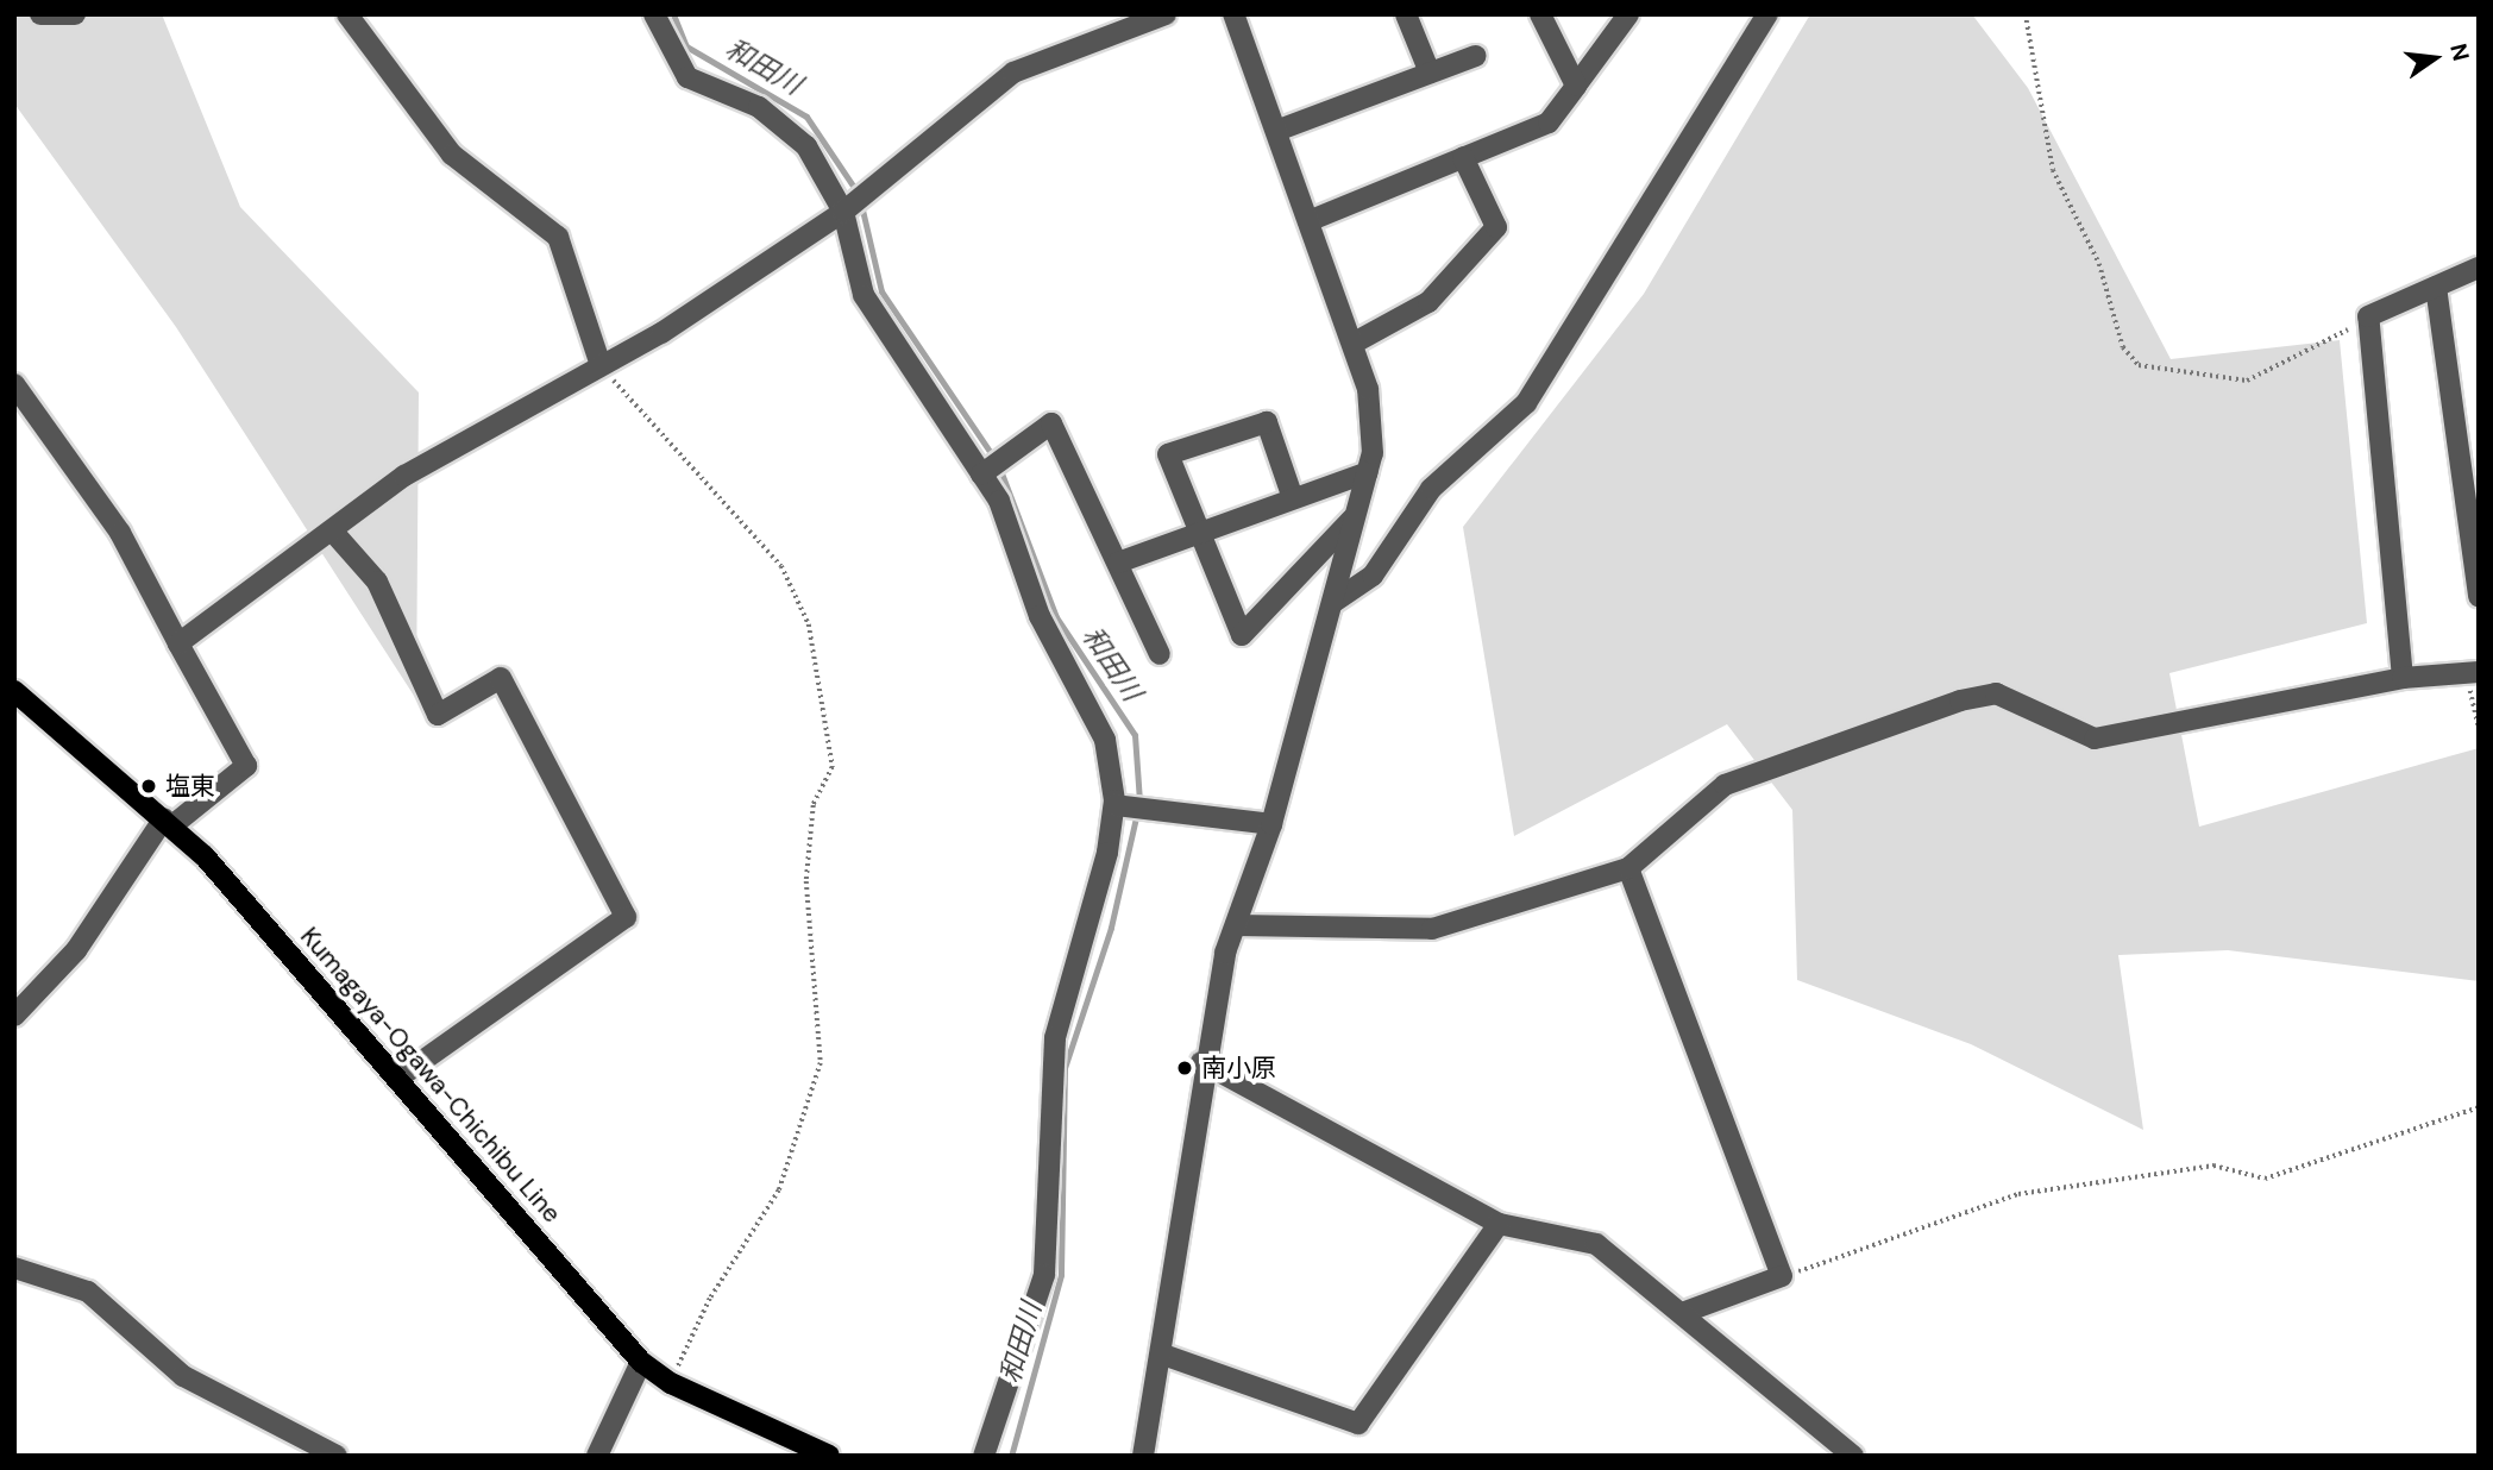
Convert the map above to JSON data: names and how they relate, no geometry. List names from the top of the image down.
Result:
{
  "streets": {
    "main road": ["Kumagaya-Ogawa-Chichibu Line"]
  },
  "water": ["和田川"],
  "places": ["塩東", "南小原"],
  "north": "right"
}
